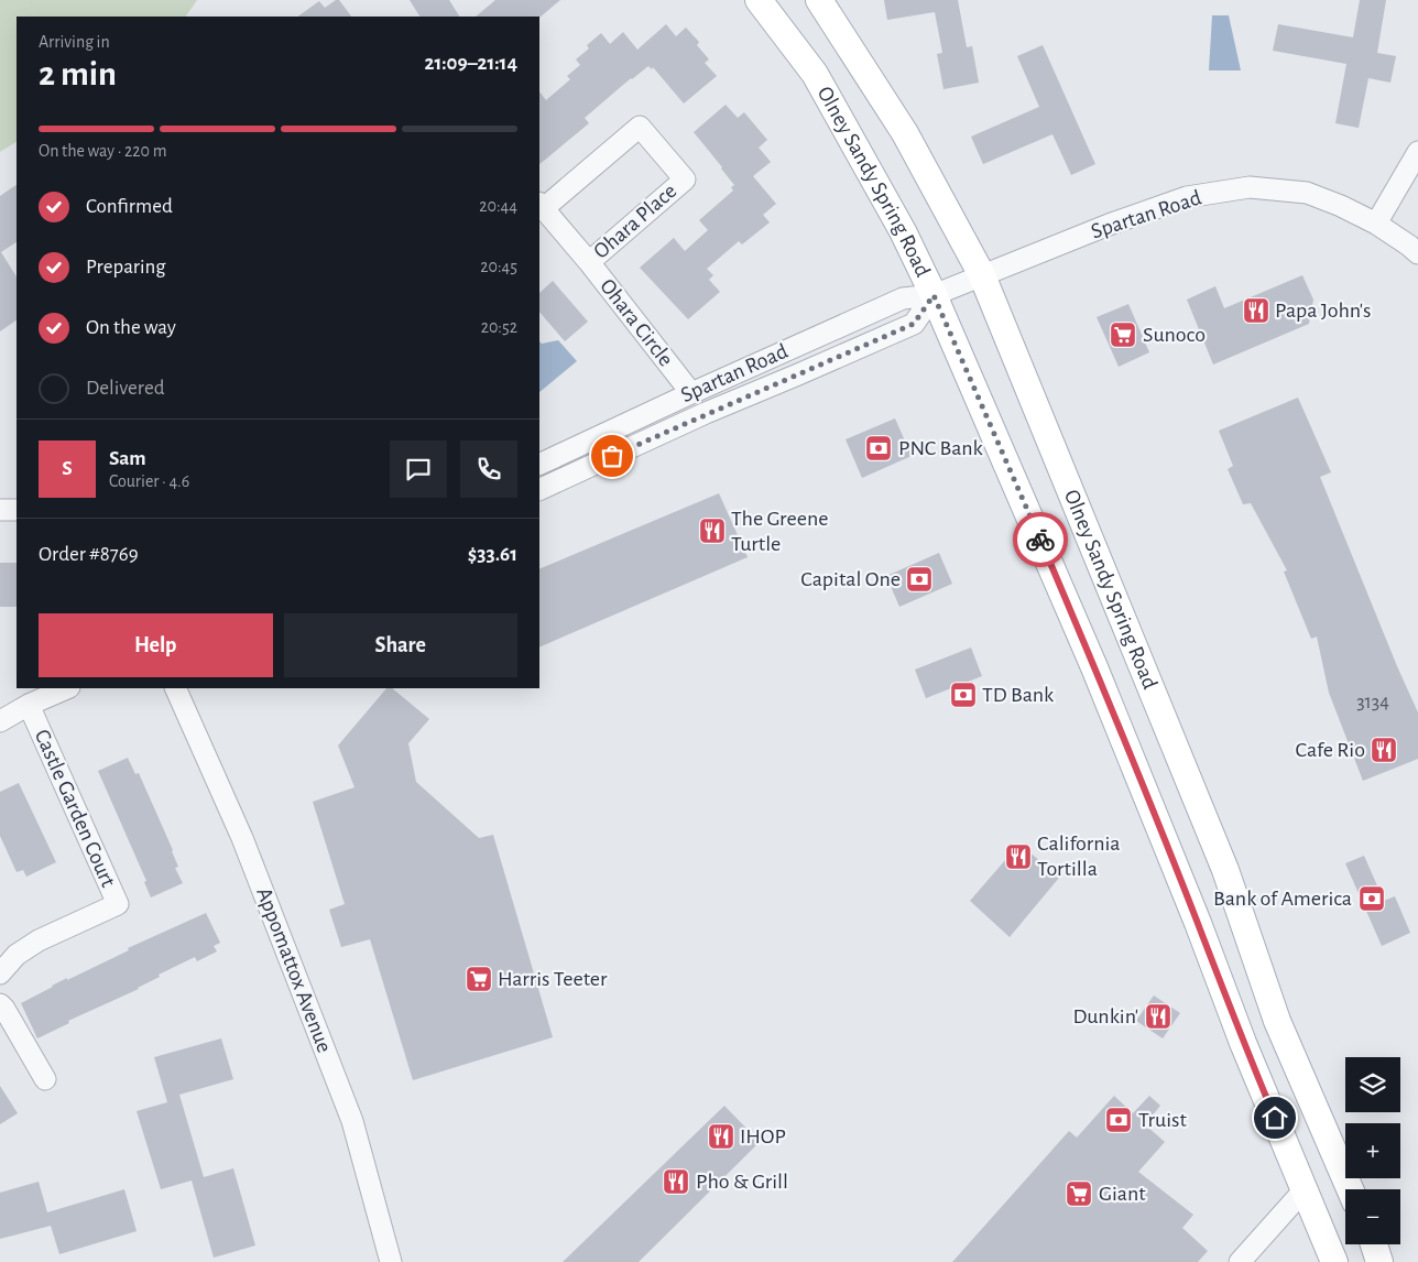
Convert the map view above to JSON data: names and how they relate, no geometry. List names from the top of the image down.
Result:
{
  "streets": {
    "main road": ["Olney Sandy Spring Road"],
    "street": [
      "Spartan Road",
      "Ohara Place",
      "Ohara Circle",
      "Castle Garden Court",
      "Appomattox Avenue"
    ]
  },
  "crossings": [
    ["Olney Sandy Spring Road", "Spartan Road"],
    ["Spartan Road", "Ohara Circle"],
    ["Ohara Place", "Ohara Circle"]
  ],
  "places": {
    "restaurant": [
      "Papa John's",
      "The Greene Turtle",
      "Cafe Rio",
      "California Tortilla",
      "Dunkin'",
      "IHOP",
      "Pho & Grill"
    ],
    "supermarket": ["Sunoco", "Harris Teeter", "Giant"],
    "bank": [
      "PNC Bank",
      "Capital One",
      "TD Bank",
      "Bank of America",
      "Truist"
    ]
  },
  "house_numbers": ["3134"],
  "page": {
    "heading": ["2 min", "Arriving in", "21:09–21:14"],
    "panel": [
      "Sam",
      "Courier · 4.6",
      "Order #8769",
      "$33.61"
    ],
    "bar": "On the way · 220 m",
    "list": [
      ["Confirmed", "20:44"],
      ["Preparing", "20:45"],
      ["On the way", "20:52"],
      "Delivered"
    ],
    "round": "S",
    "buttons": ["Help", "Share"],
    "map_buttons": ["+", "−"]
  }
}
